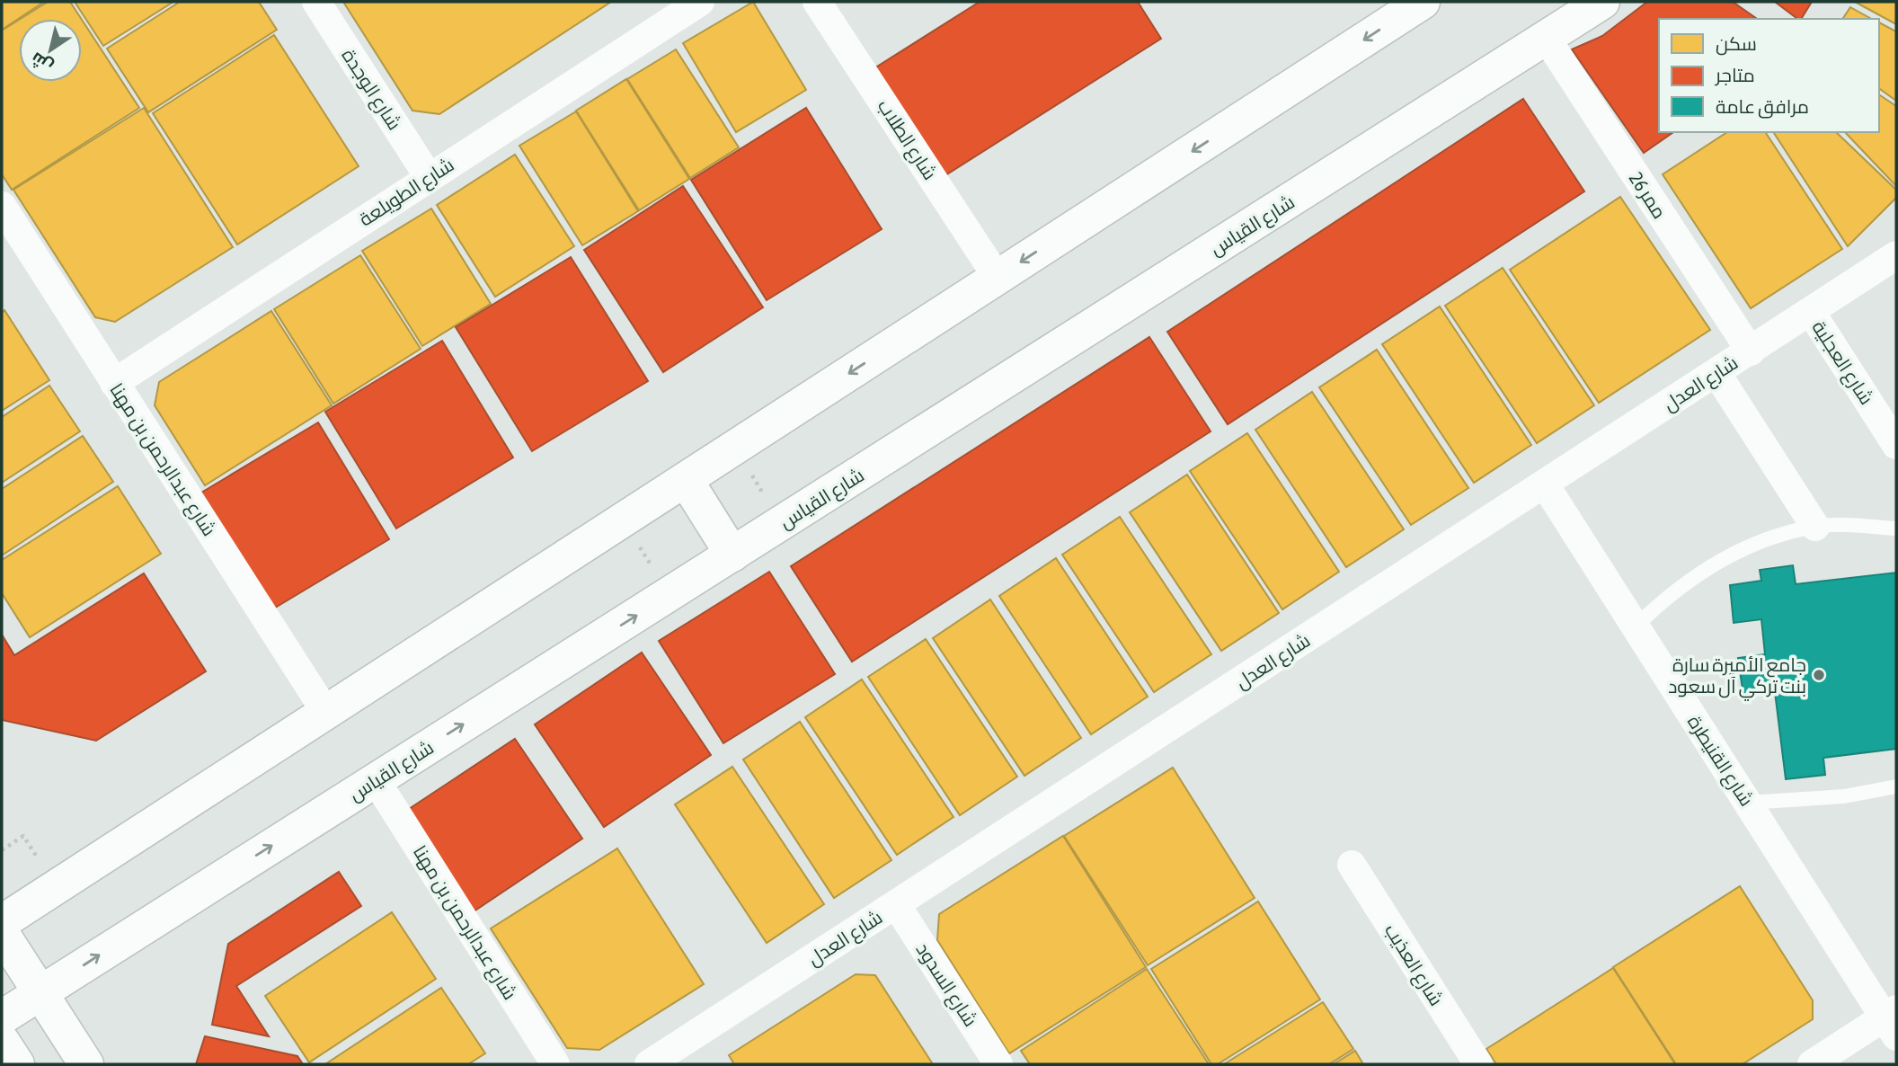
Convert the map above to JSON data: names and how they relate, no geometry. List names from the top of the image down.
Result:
{
  "streets": {
    "street": [
      "شارع الوجدة",
      "شارع الطلاب",
      "شارع الطويلعة",
      "ممر 26",
      "شارع القياس",
      "شارع العجلية",
      "شارع العدل",
      "شارع عبدالرحمن بن مهنا",
      "شارع القنيطرة",
      "شارع العذيب",
      "شارع السدود"
    ]
  },
  "crossings": [
    ["شارع الوجدة", "شارع الطويلعة"],
    ["شارع الطويلعة", "شارع عبدالرحمن بن مهنا"],
    ["ممر 26", "شارع القياس"],
    ["ممر 26", "شارع العدل"],
    ["شارع القياس", "شارع عبدالرحمن بن مهنا"],
    ["شارع العجلية", "شارع العدل"],
    ["شارع العدل", "شارع القنيطرة"],
    ["شارع العدل", "شارع السدود"]
  ],
  "places": ["جامع الأميرة سارة بنت تركي آل سعود"],
  "legend": ["سكن", "متاجر", "مرافق عامة"],
  "north": "bottom left"
}
